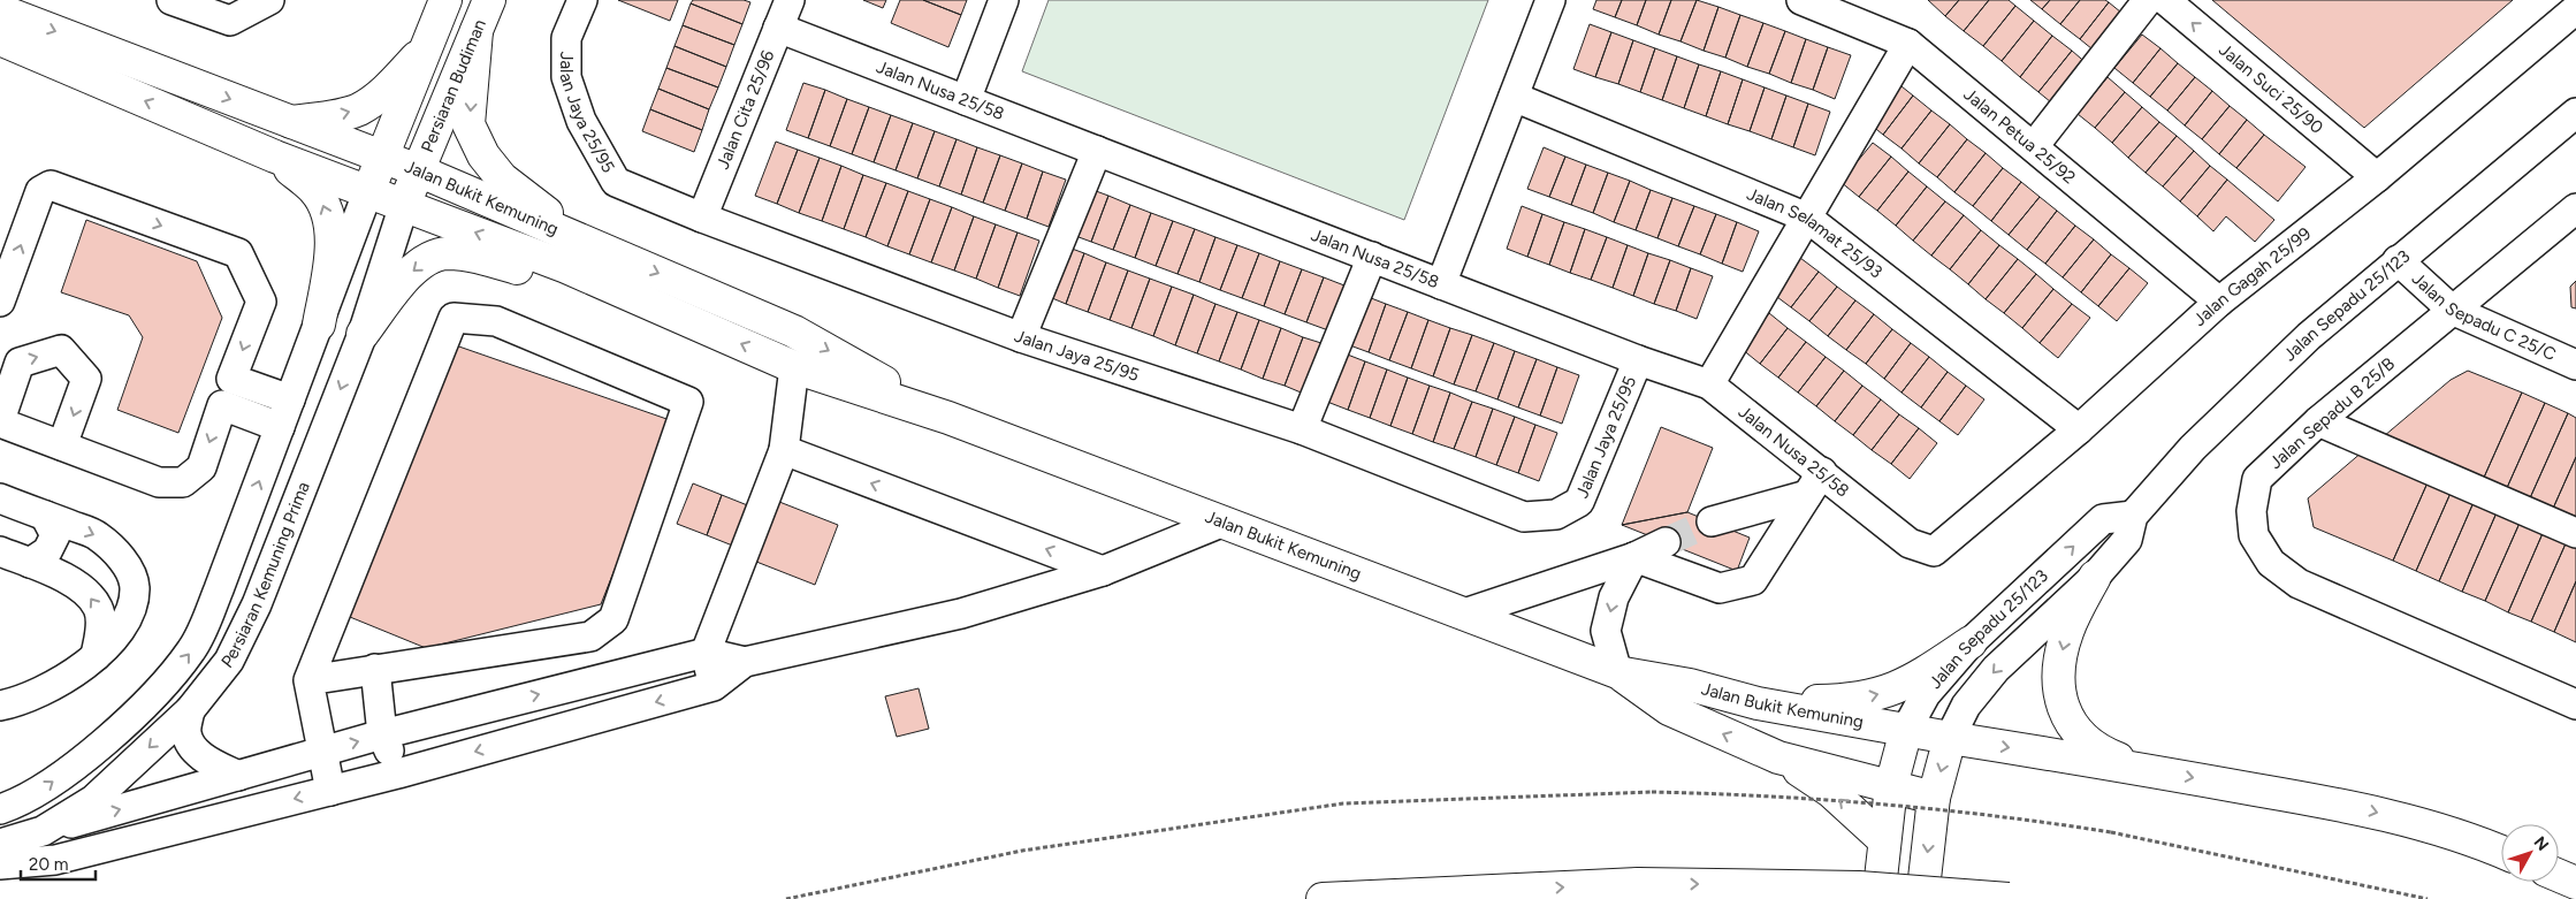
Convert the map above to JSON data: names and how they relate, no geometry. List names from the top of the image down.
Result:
{
  "streets": {
    "main road": ["Persiaran Budiman", "Jalan Bukit Kemuning", "Jalan Sepadu 25/123"],
    "street": [
      "Jalan Suci 25/90",
      "Jalan Nusa 25/58",
      "Jalan Cita 25/96",
      "Jalan Jaya 25/95",
      "Jalan Petua 25/92",
      "Jalan Selamat 25/93",
      "Jalan Gagah 25/99",
      "Jalan Sepadu C 25/C",
      "Jalan Sepadu B 25/B",
      "Persiaran Kemuning Prima"
    ]
  },
  "crossings": [
    ["Persiaran Budiman", "Jalan Bukit Kemuning"],
    ["Persiaran Budiman", "Persiaran Kemuning Prima"],
    ["Jalan Suci 25/90", "Jalan Gagah 25/99"],
    ["Jalan Nusa 25/58", "Jalan Cita 25/96"],
    ["Jalan Nusa 25/58", "Jalan Jaya 25/95"],
    ["Jalan Nusa 25/58", "Jalan Gagah 25/99"],
    ["Jalan Cita 25/96", "Jalan Jaya 25/95"],
    ["Jalan Petua 25/92", "Jalan Gagah 25/99"],
    ["Jalan Bukit Kemuning", "Jalan Sepadu 25/123"],
    ["Jalan Bukit Kemuning", "Persiaran Kemuning Prima"],
    ["Jalan Selamat 25/93", "Jalan Gagah 25/99"],
    ["Jalan Sepadu 25/123", "Jalan Sepadu C 25/C"],
    ["Jalan Sepadu C 25/C", "Jalan Sepadu B 25/B"]
  ],
  "one_way": ["Jalan Suci 25/90"],
  "scale_bar": "20 m",
  "north": "top right"
}
